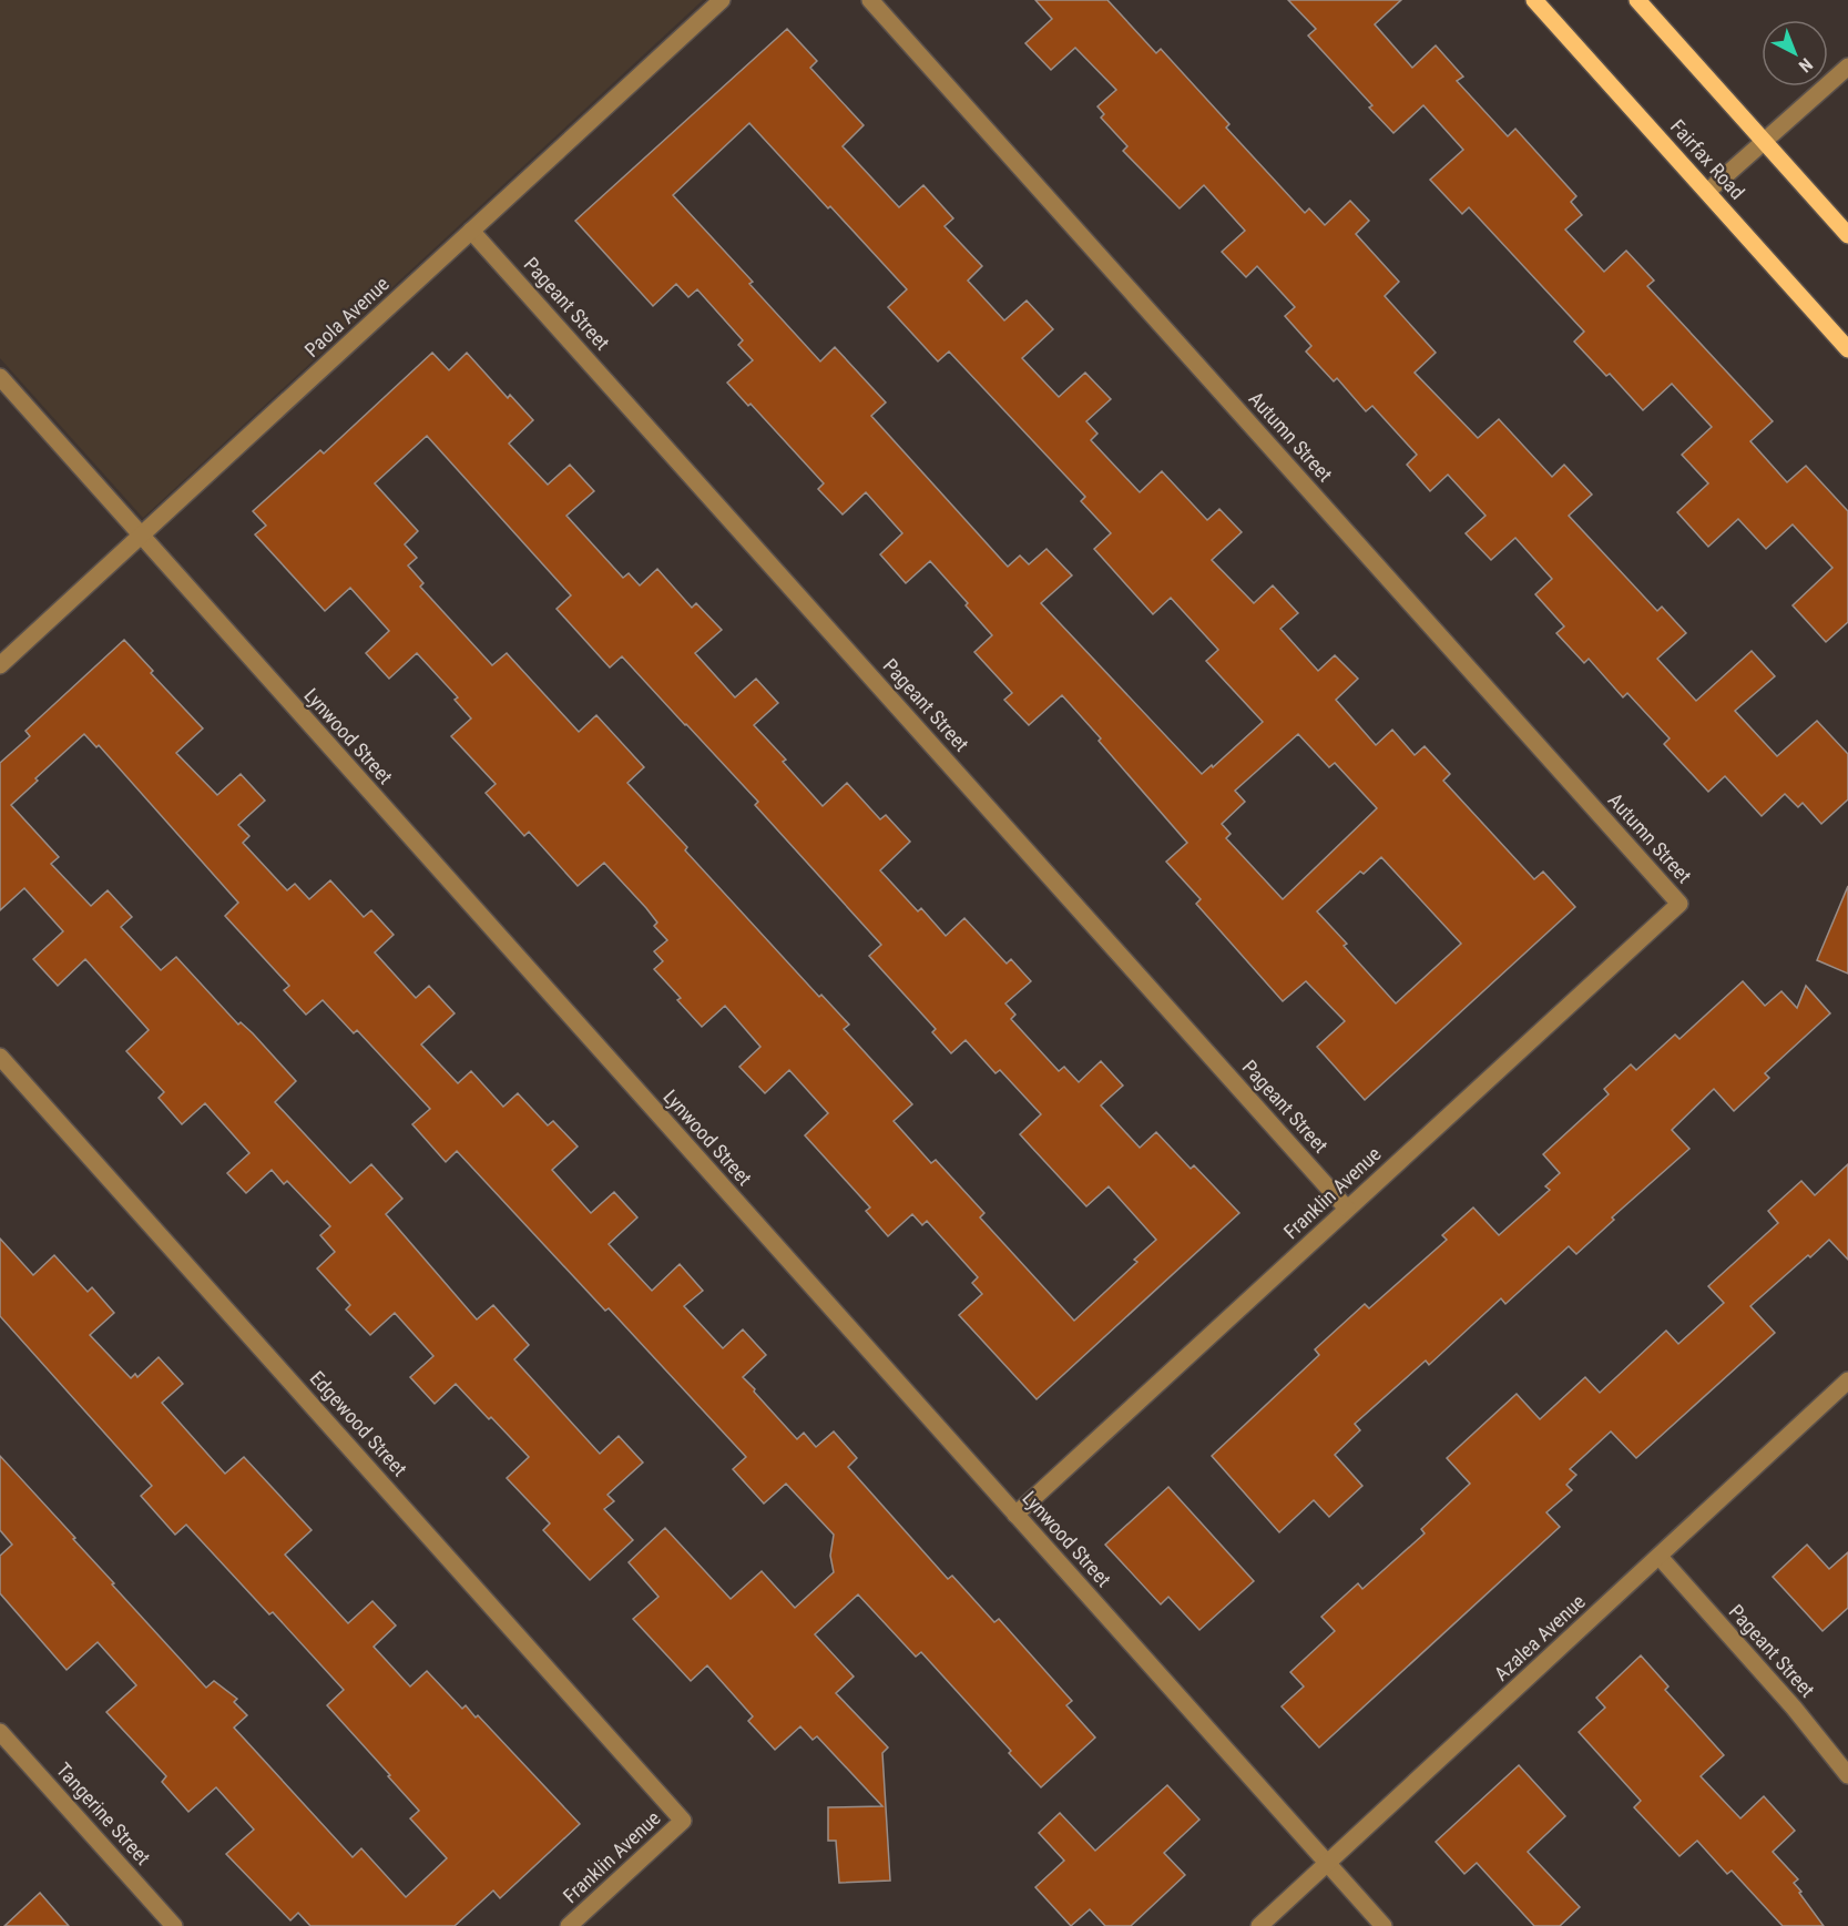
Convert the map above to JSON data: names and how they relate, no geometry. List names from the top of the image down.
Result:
{
  "streets": {
    "main road": ["Fairfax Road"],
    "street": [
      "Pageant Street",
      "Paola Avenue",
      "Autumn Street",
      "Lynwood Street",
      "Franklin Avenue",
      "Edgewood Street",
      "Azalea Avenue",
      "Tangerine Street"
    ]
  },
  "crossings": [
    ["Pageant Street", "Paola Avenue"],
    ["Pageant Street", "Franklin Avenue"],
    ["Pageant Street", "Azalea Avenue"],
    ["Paola Avenue", "Lynwood Street"],
    ["Autumn Street", "Franklin Avenue"],
    ["Lynwood Street", "Franklin Avenue"],
    ["Lynwood Street", "Azalea Avenue"],
    ["Franklin Avenue", "Edgewood Street"]
  ],
  "north": "bottom right"
}
